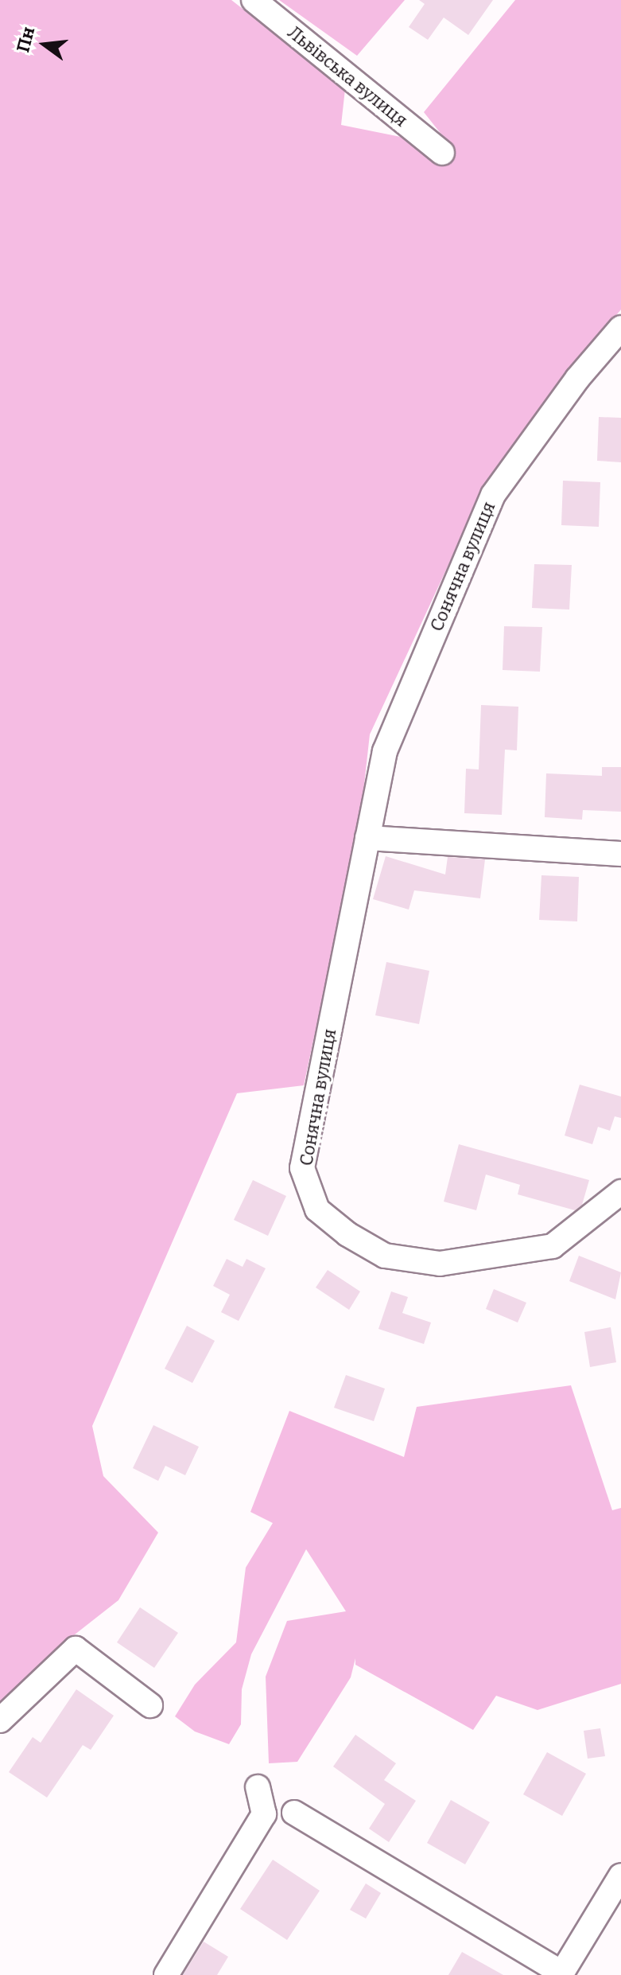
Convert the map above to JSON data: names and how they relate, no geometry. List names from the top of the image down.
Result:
{
  "streets": {
    "street": ["Львівська вулиця", "Сонячна вулиця"]
  },
  "north": "left"
}
